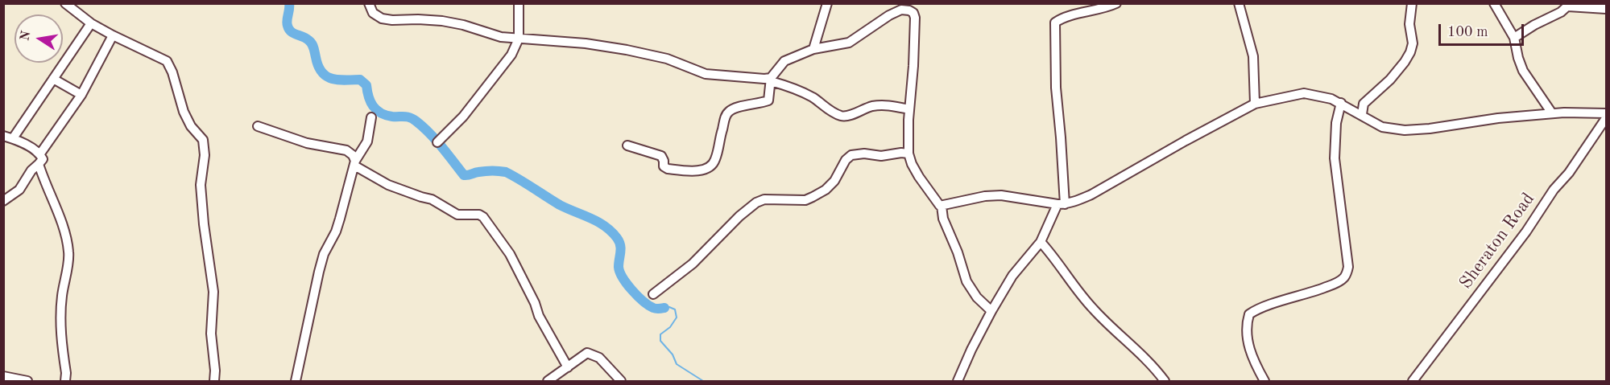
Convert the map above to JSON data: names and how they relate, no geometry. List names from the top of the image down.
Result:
{
  "streets": {
    "street": ["Sheraton Road"]
  },
  "scale_bar": "100 m",
  "north": "left"
}
